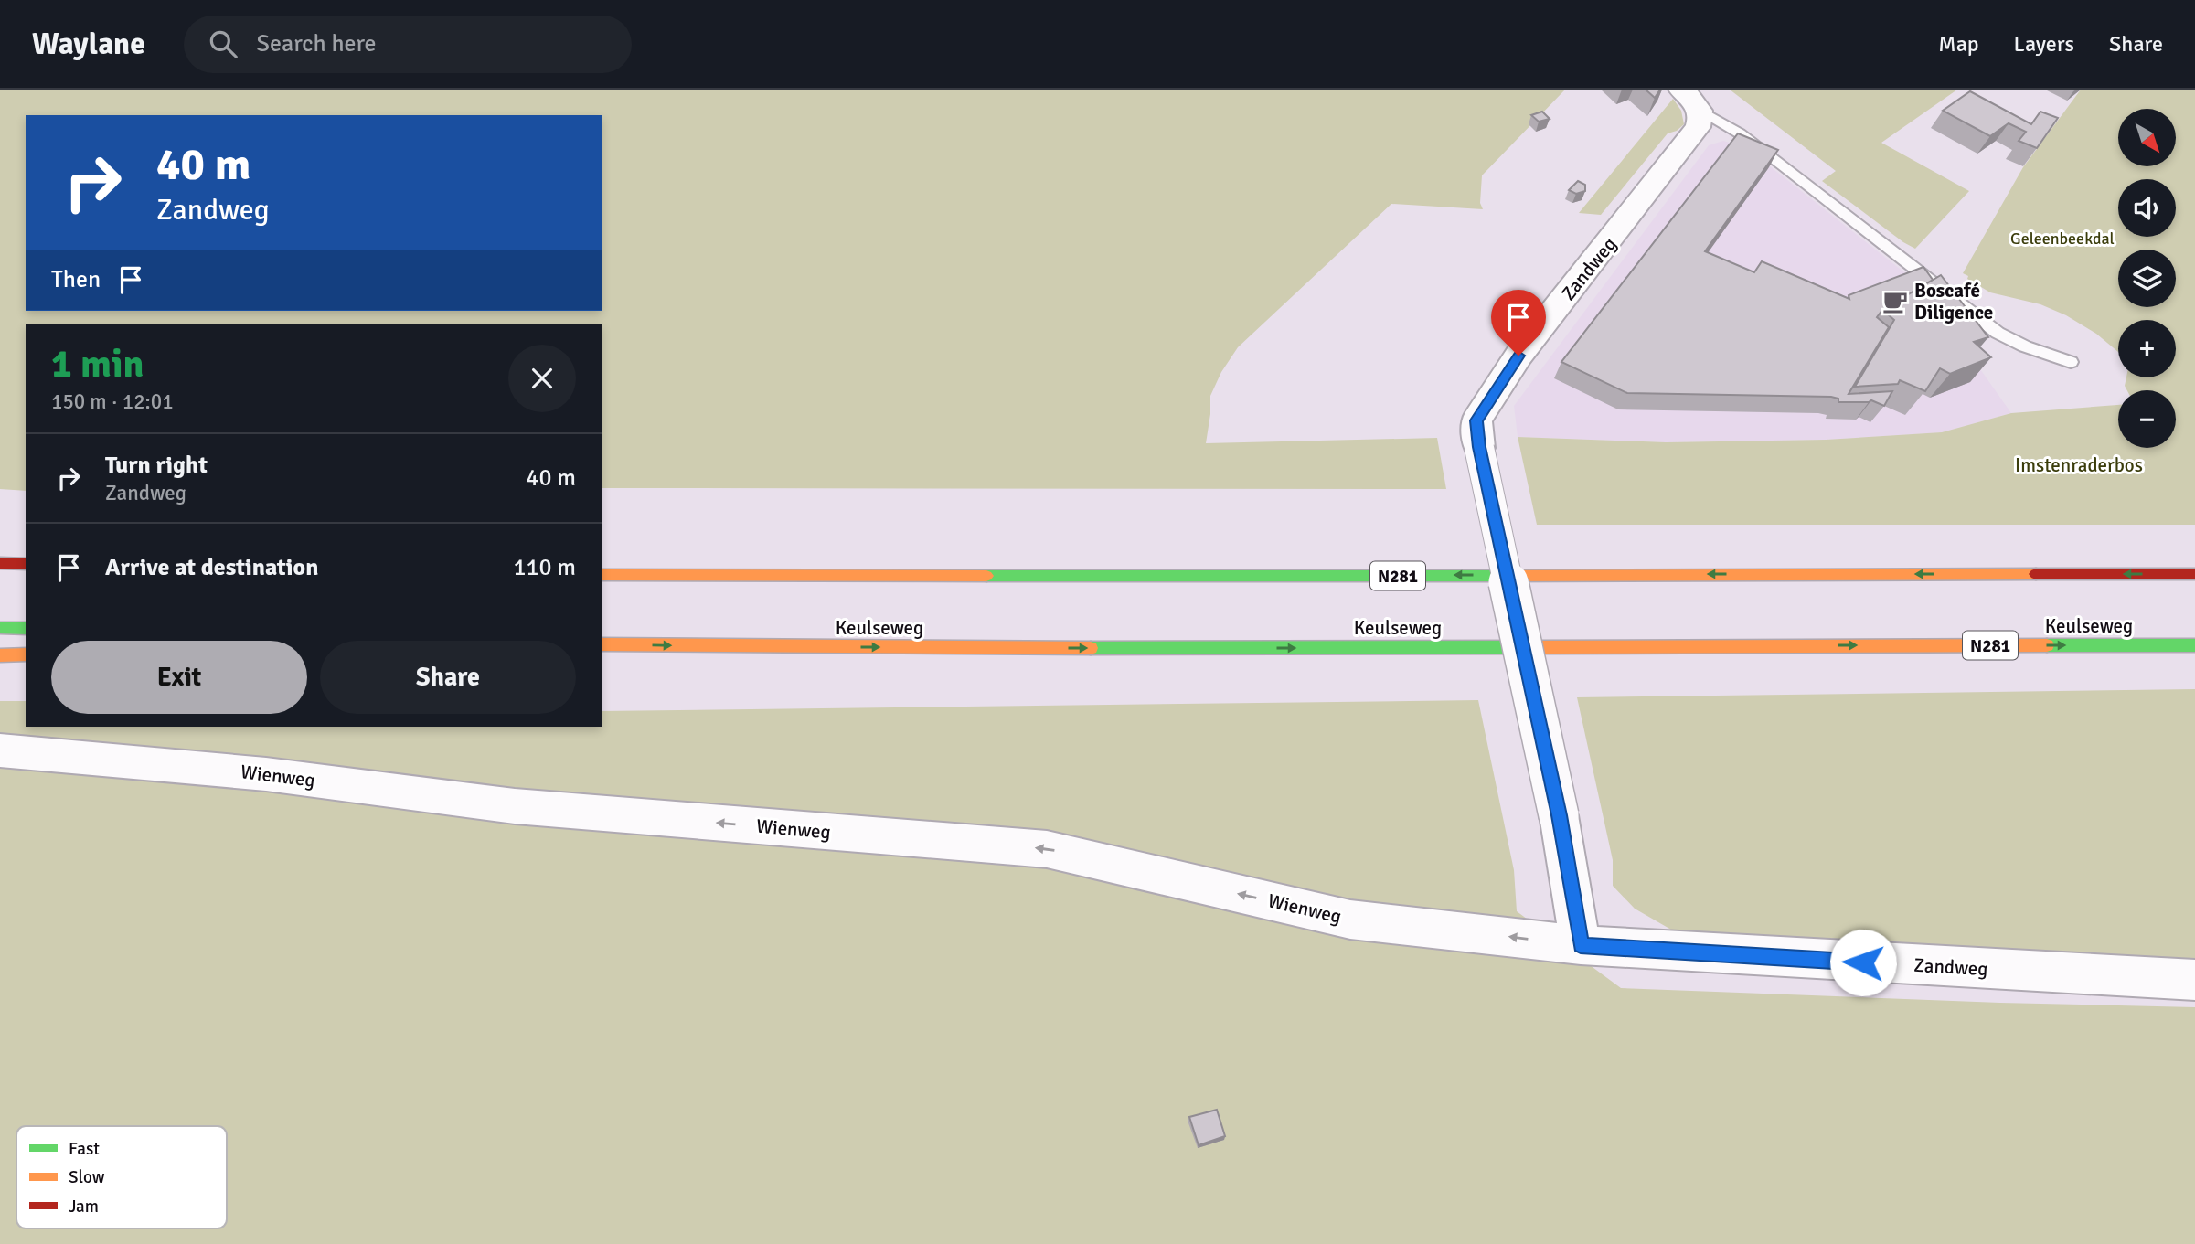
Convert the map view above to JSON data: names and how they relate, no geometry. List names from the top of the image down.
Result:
{
  "streets": {
    "highway": ["N281", "Keulseweg"],
    "street": ["Zandweg", "Wienweg"]
  },
  "crossings": [
    ["Zandweg", "Wienweg"]
  ],
  "one_way": ["Wienweg"],
  "parks": ["Geleenbeekdal", "Imstenraderbos"],
  "places": {
    "cafe": ["Boscafé Diligence"]
  },
  "legend": ["Fast", "Slow", "Jam"],
  "north": "bottom right",
  "page": {
    "header": "Waylane",
    "search": "Search here",
    "nav": ["Map", "Layers", "Share"],
    "map_buttons": ["+", "−"],
    "turn": ["40 m", "Zandweg"],
    "then": "Then",
    "heading": ["1 min", "150 m · 12:01"],
    "list": [
      {
        "name": "Turn right",
        "note": "Zandweg",
        "value": "40 m"
      },
      {
        "name": "Arrive at destination",
        "value": "110 m"
      }
    ],
    "buttons": ["Exit", "Share"]
  }
}
